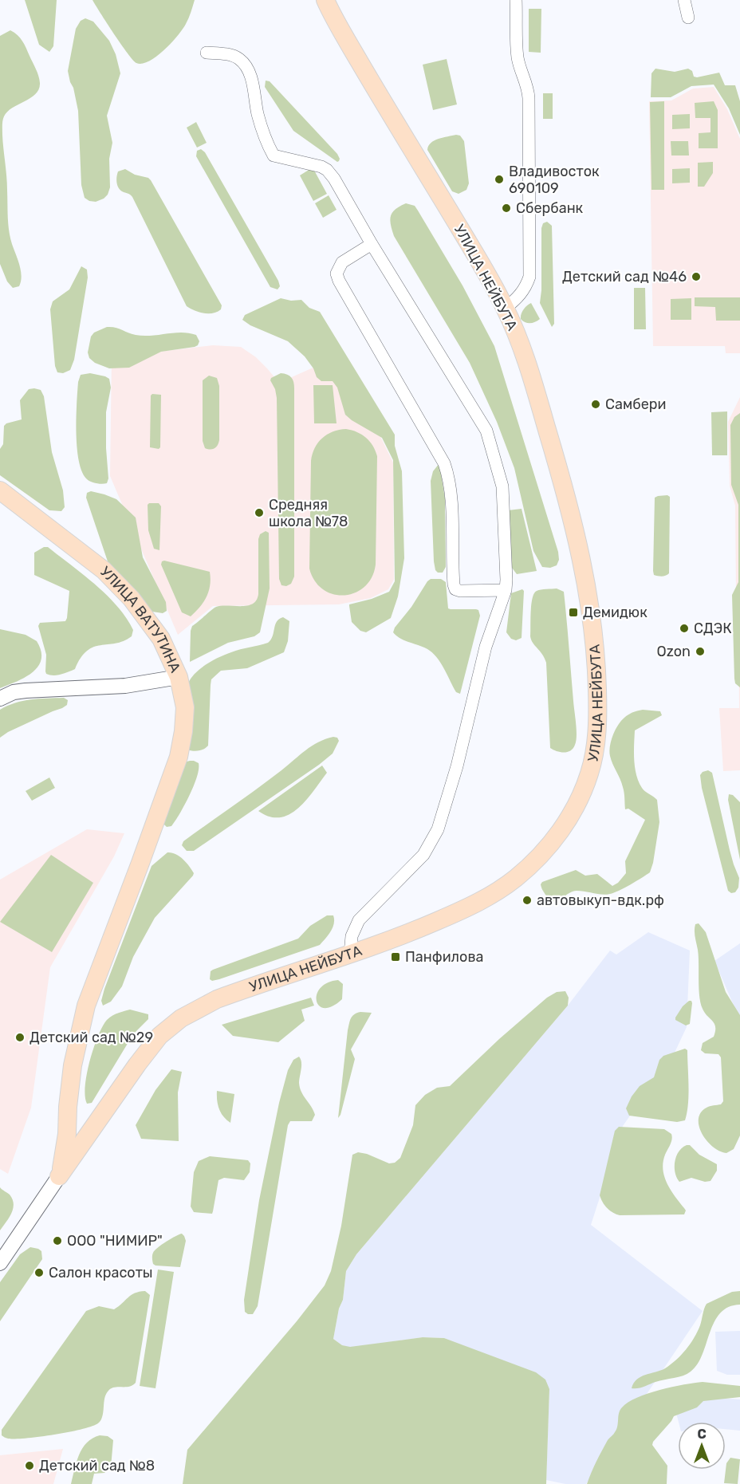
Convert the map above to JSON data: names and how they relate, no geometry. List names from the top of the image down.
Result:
{
  "streets": {
    "main road": ["УЛИЦА НЕЙБУТА", "УЛИЦА ВАТУТИНА"]
  },
  "crossings": [
    ["УЛИЦА НЕЙБУТА", "УЛИЦА ВАТУТИНА"]
  ],
  "places": {
    "other": [
      "Владивосток 690109",
      "Сбербанк",
      "Детский сад №46",
      "Самбери",
      "Средняя школа №78",
      "СДЭК",
      "Ozon",
      "автовыкуп-вдк.рф",
      "Детский сад №29",
      "ООО \"НИМИР\"",
      "Салон красоты",
      "Детский сад №8"
    ],
    "transit": ["Демидюк", "Панфилова"]
  },
  "north": "top"
}
